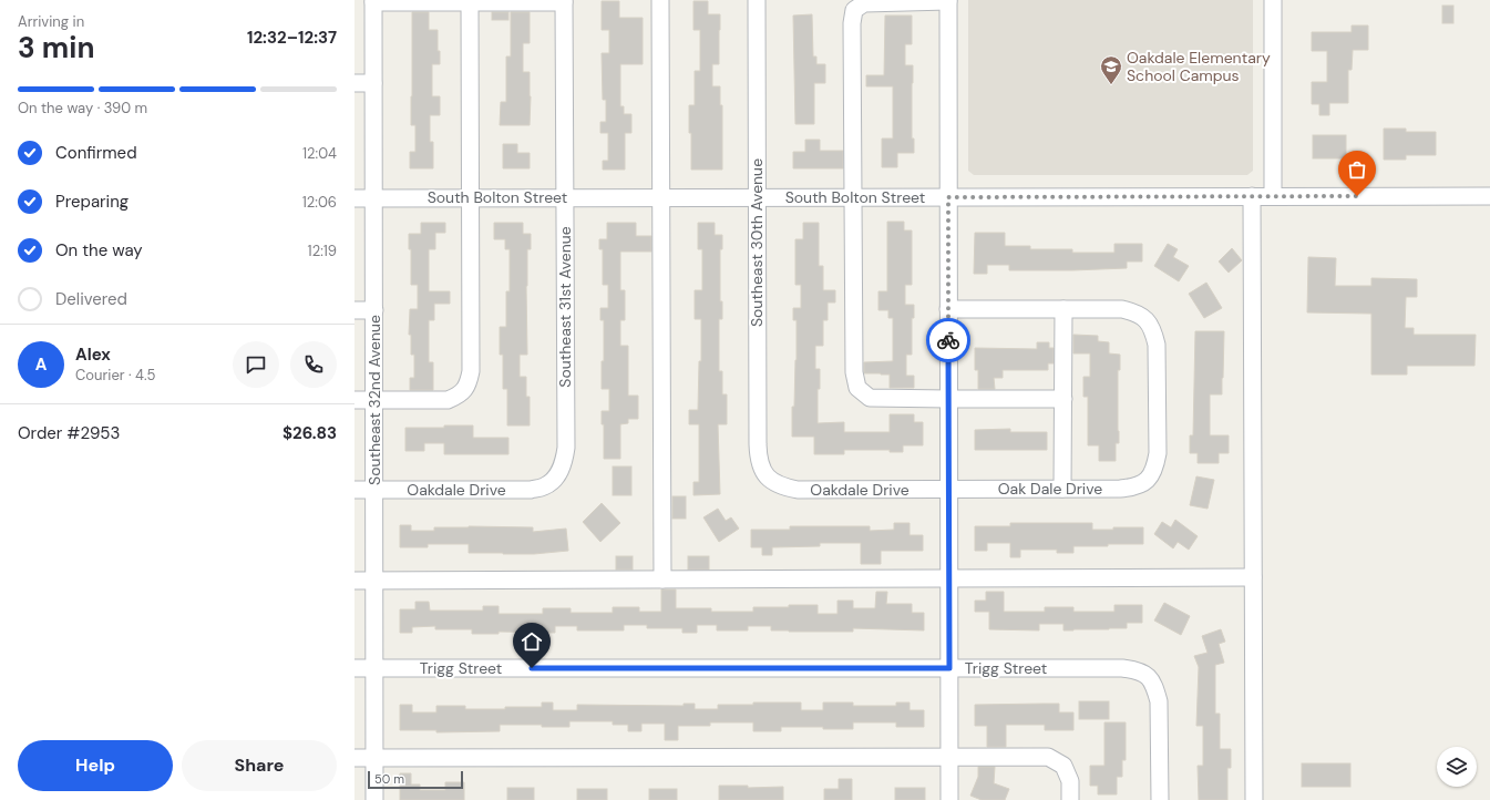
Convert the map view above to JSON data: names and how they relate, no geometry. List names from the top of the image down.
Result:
{
  "streets": {
    "street": [
      "South Bolton Street",
      "Southeast 30th Avenue",
      "Southeast 31st Avenue",
      "Southeast 32nd Avenue",
      "Oak Dale Drive",
      "Oakdale Drive",
      "Trigg Street"
    ]
  },
  "crossings": [
    ["South Bolton Street", "Southeast 30th Avenue"],
    ["South Bolton Street", "Southeast 31st Avenue"],
    ["South Bolton Street", "Southeast 32nd Avenue"],
    ["Southeast 30th Avenue", "Oakdale Drive"],
    ["Southeast 31st Avenue", "Oakdale Drive"],
    ["Southeast 32nd Avenue", "Oakdale Drive"],
    ["Southeast 32nd Avenue", "Trigg Street"],
    ["Oak Dale Drive", "Oakdale Drive"]
  ],
  "places": {
    "school or university": ["Oakdale Elementary School Campus"]
  },
  "scale_bar": "50 m",
  "page": {
    "heading": ["3 min", "Arriving in", "12:32–12:37"],
    "panel": [
      "Alex",
      "Courier · 4.5",
      "Order #2953",
      "$26.83"
    ],
    "bar": "On the way · 390 m",
    "list": [
      ["Confirmed", "12:04"],
      ["Preparing", "12:06"],
      ["On the way", "12:19"],
      "Delivered"
    ],
    "round": "A",
    "buttons": ["Help", "Share"],
    "scale": "50 m"
  }
}
